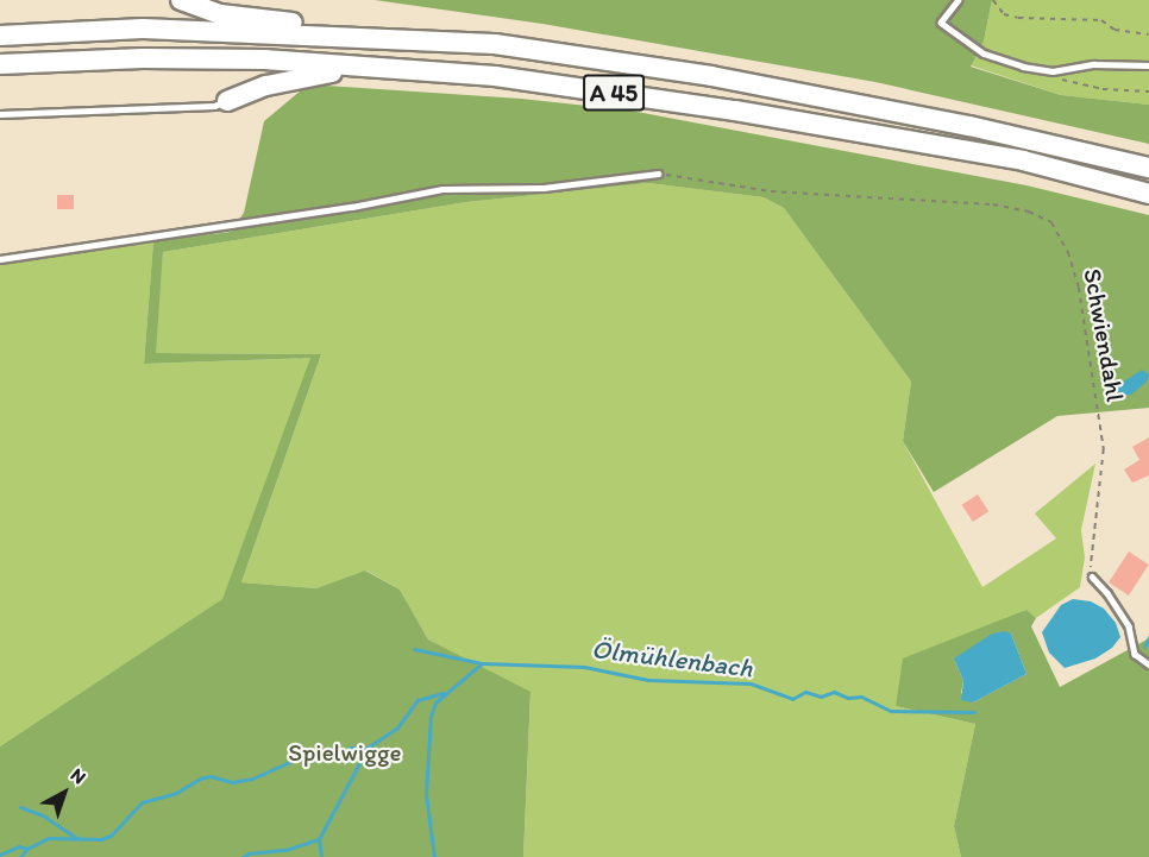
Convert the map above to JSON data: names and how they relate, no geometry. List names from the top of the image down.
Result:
{
  "streets": {
    "highway": ["A 45"],
    "path": ["Schwiendahl"]
  },
  "water": ["Ölmühlenbach"],
  "parks": ["Spielwigge"],
  "north": "top right"
}
